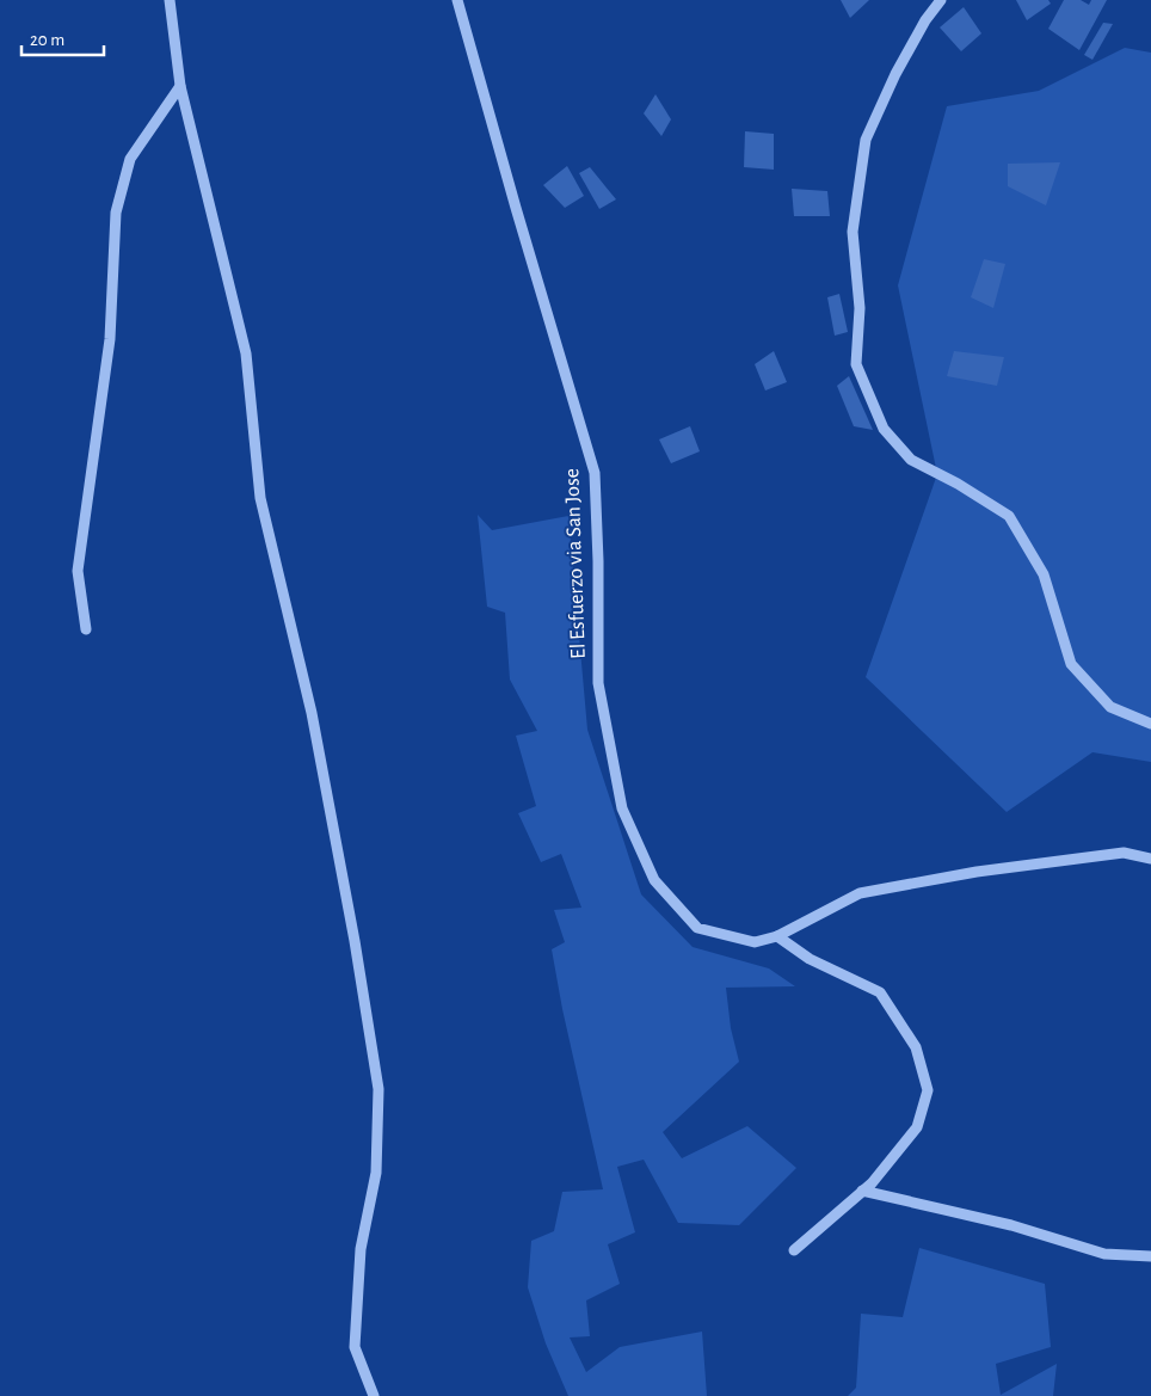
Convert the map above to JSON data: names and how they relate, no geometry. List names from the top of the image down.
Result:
{
  "streets": {
    "street": ["El Esfuerzo via San Jose"]
  },
  "scale_bar": "20 m"
}
